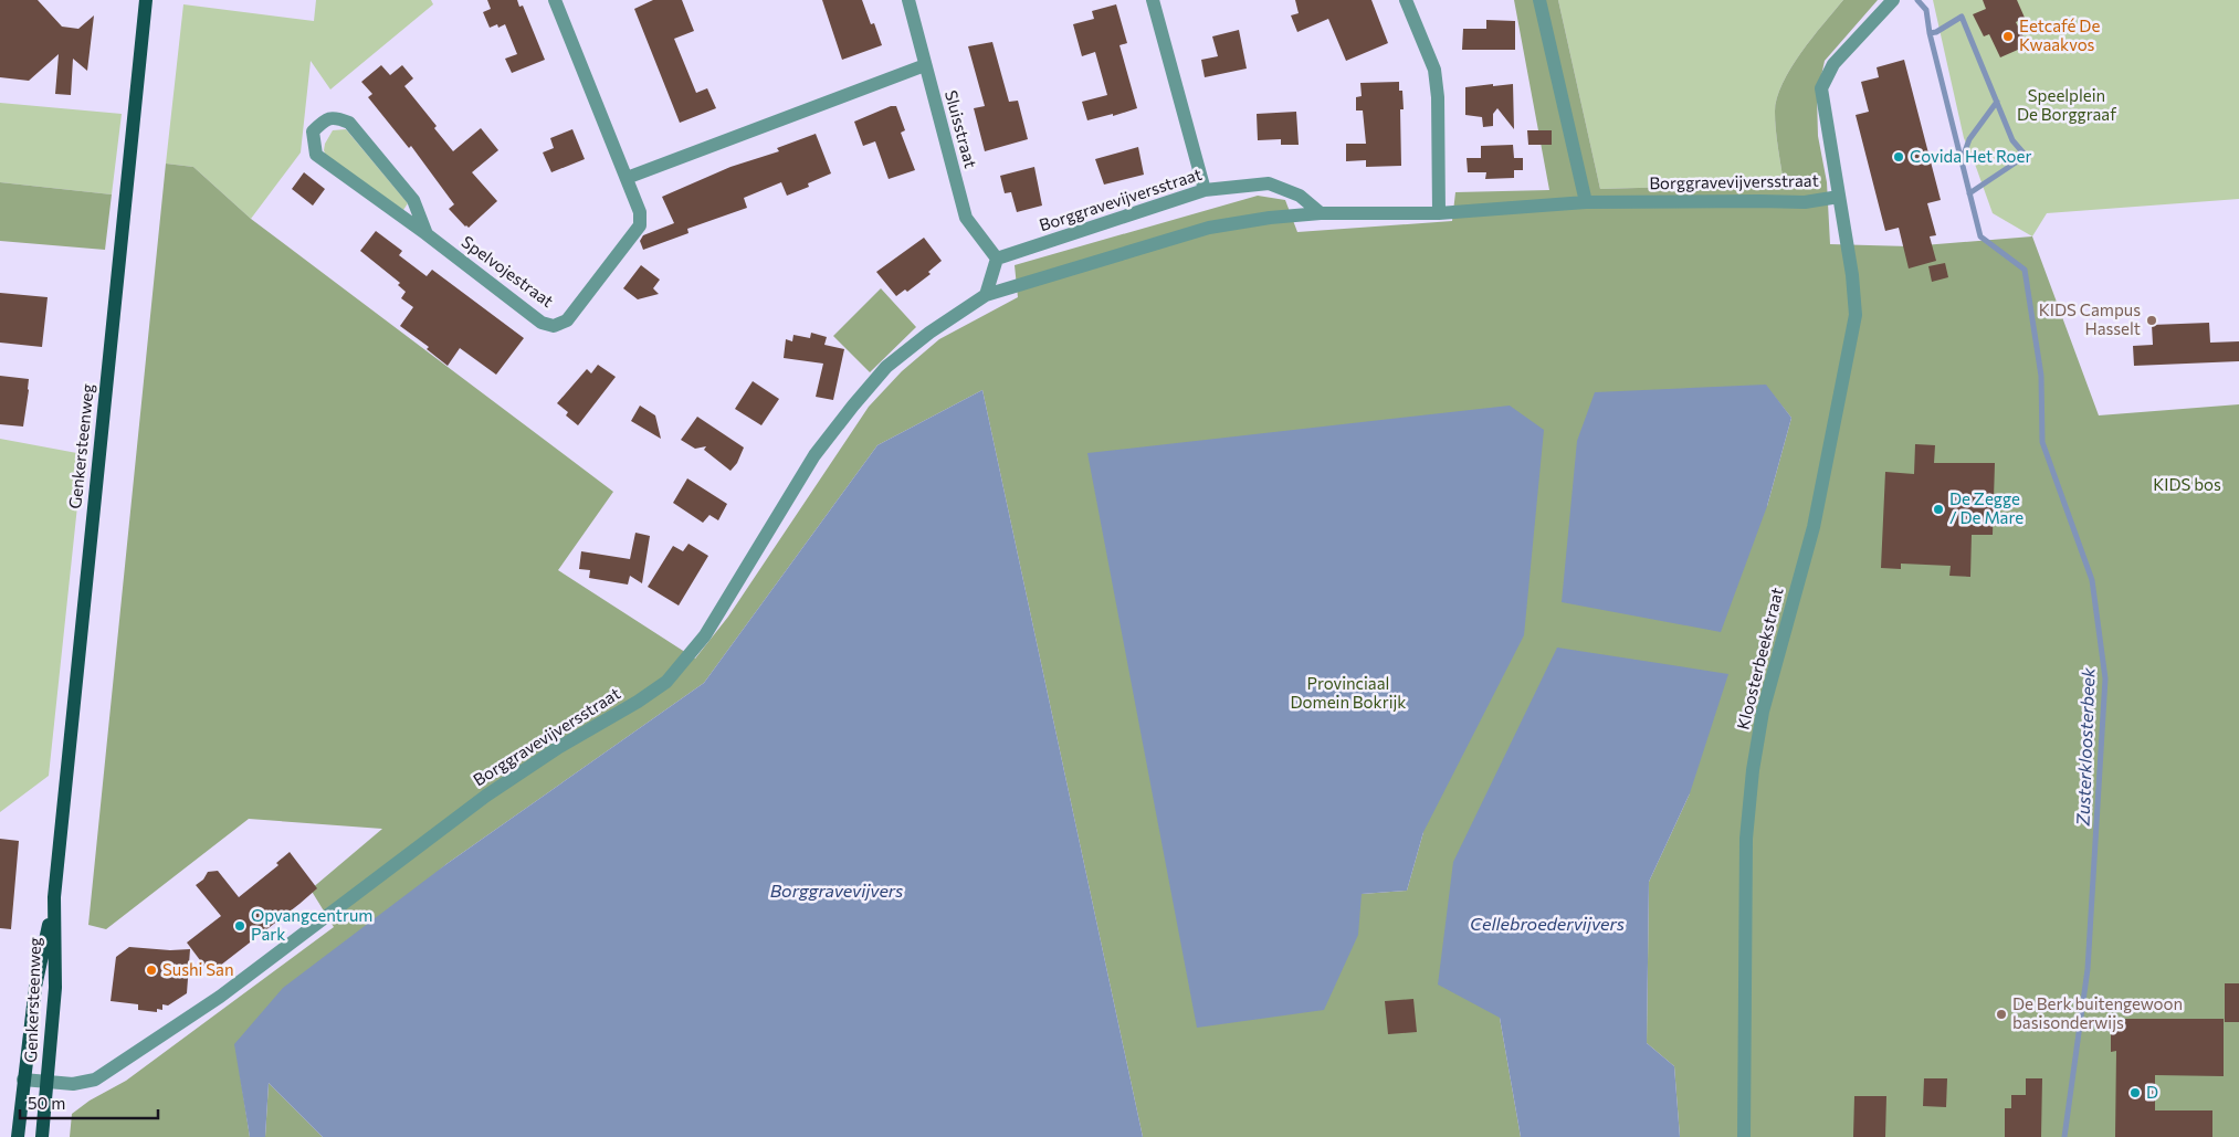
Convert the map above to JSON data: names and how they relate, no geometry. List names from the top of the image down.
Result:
{
  "streets": {
    "main road": ["Genkersteenweg"],
    "street": [
      "Sluisstraat",
      "Borggravevijversstraat",
      "Spelvojestraat",
      "Kloosterbeekstraat"
    ]
  },
  "crossings": [
    ["Sluisstraat", "Borggravevijversstraat"],
    ["Borggravevijversstraat", "Genkersteenweg"],
    ["Borggravevijversstraat", "Kloosterbeekstraat"]
  ],
  "water": ["Zusterkloosterbeek", "Borggravevijvers", "Cellebroedervijvers"],
  "parks": ["Speelplein De Borggraaf", "KIDS bos", "Provinciaal Domein Bokrijk"],
  "places": [
    "Eetcafé De Kwaakvos",
    "Covida Het Roer",
    "KIDS Campus Hasselt",
    "De Zegge / De Mare",
    "Opvangcentrum Park",
    "Sushi San",
    "De Berk buitengewoon basisonderwijs",
    "D"
  ],
  "scale_bar": "50 m"
}
